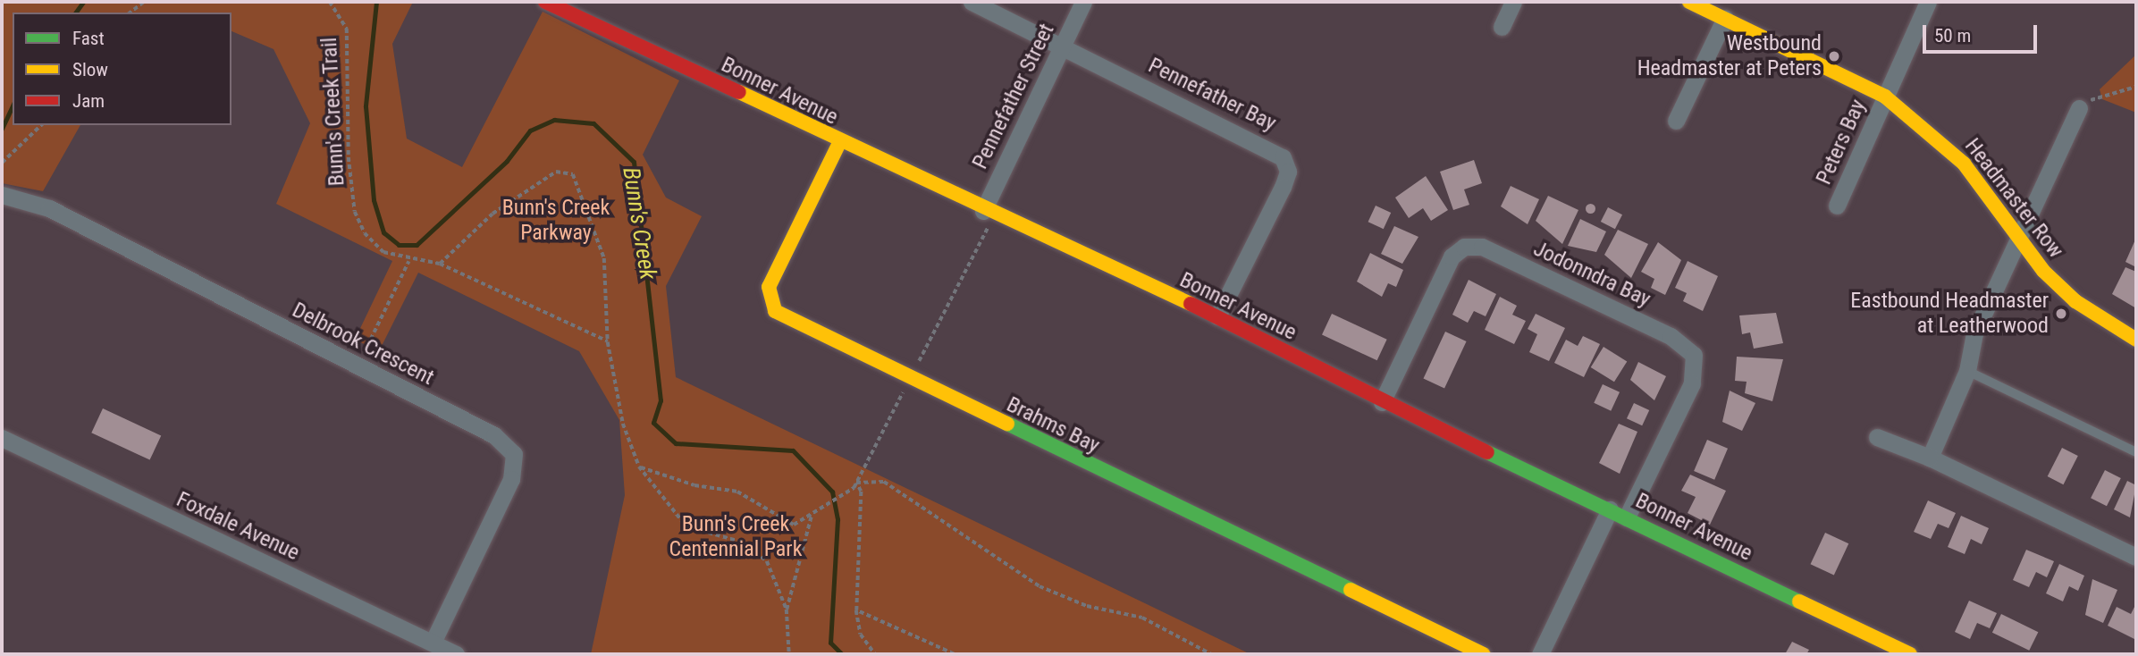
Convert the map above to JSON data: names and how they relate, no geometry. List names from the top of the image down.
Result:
{
  "streets": {
    "street": [
      "Bonner Avenue",
      "Pennefather Bay",
      "Pennefather Street",
      "Peters Bay",
      "Headmaster Row",
      "Jodonndra Bay",
      "Delbrook Crescent",
      "Brahms Bay",
      "Foxdale Avenue"
    ],
    "path": ["Bunn's Creek Trail"]
  },
  "crossings": [
    ["Bonner Avenue", "Pennefather Bay"],
    ["Bonner Avenue", "Pennefather Street"],
    ["Bonner Avenue", "Jodonndra Bay"],
    ["Bonner Avenue", "Brahms Bay"],
    ["Pennefather Bay", "Pennefather Street"],
    ["Peters Bay", "Headmaster Row"],
    ["Delbrook Crescent", "Foxdale Avenue"]
  ],
  "water": ["Bunn's Creek"],
  "parks": ["Bunn's Creek Parkway", "Bunn's Creek Centennial Park"],
  "places": ["Westbound Headmaster at Peters", "Eastbound Headmaster at Leatherwood"],
  "legend": ["Fast", "Slow", "Jam"],
  "scale_bar": "50 m"
}
